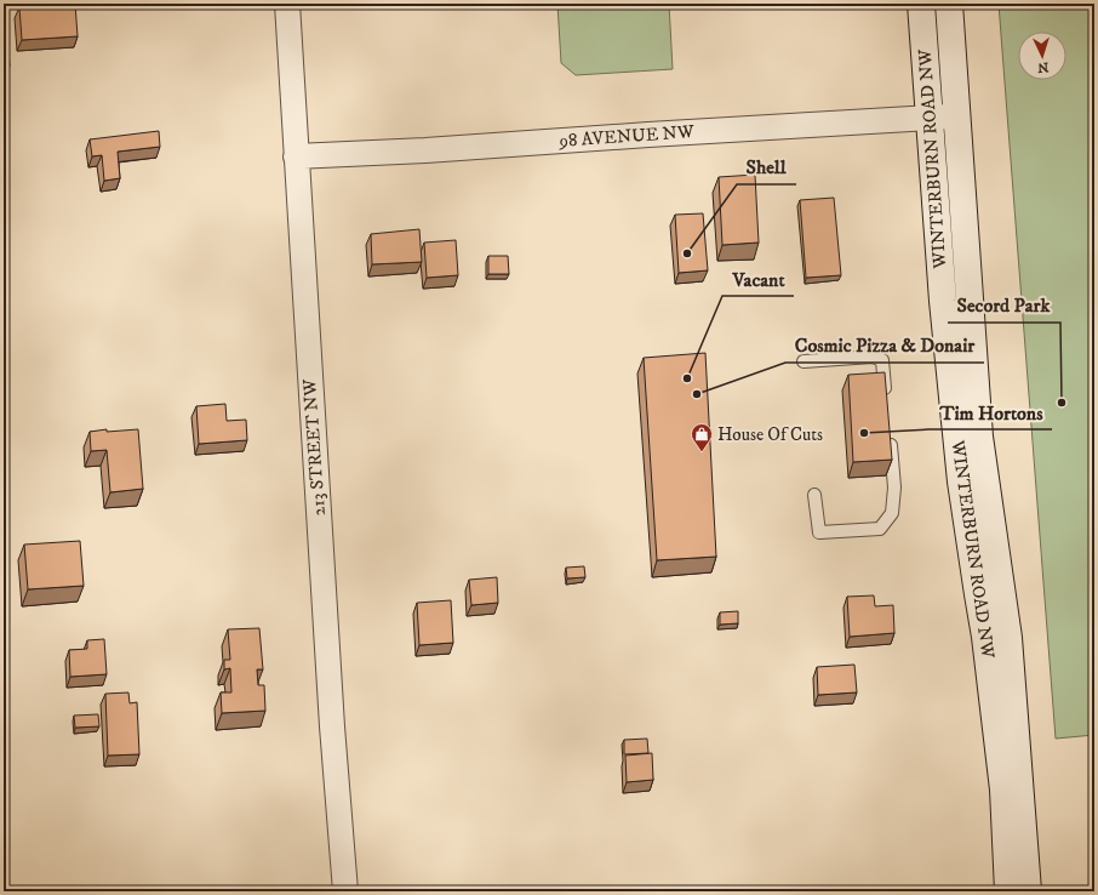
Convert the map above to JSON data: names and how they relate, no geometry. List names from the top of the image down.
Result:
{
  "streets": {
    "main road": ["WINTERBURN ROAD NW"],
    "street": ["98 AVENUE NW", "213 STREET NW"]
  },
  "crossings": [
    ["98 AVENUE NW", "WINTERBURN ROAD NW"],
    ["98 AVENUE NW", "213 STREET NW"]
  ],
  "places": {
    "other": [
      "Shell",
      "Vacant",
      "Cosmic Pizza & Donair",
      "Secord Park",
      "Tim Hortons"
    ],
    "shop": ["House Of Cuts"]
  },
  "north": "bottom"
}
